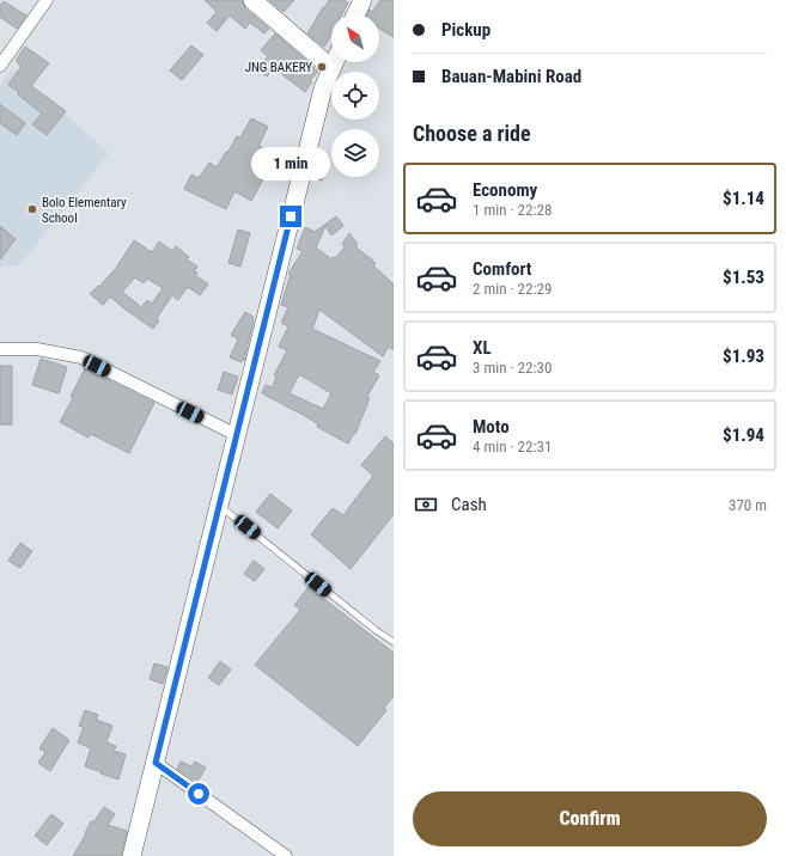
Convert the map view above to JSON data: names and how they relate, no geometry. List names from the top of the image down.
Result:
{
  "places": ["JNG BAKERY", "Bolo Elementary School"],
  "north": "top left",
  "page": {
    "banner": ["Pickup", "Bauan-Mabini Road"],
    "heading": "Choose a ride",
    "bubble": "1 min",
    "list": [
      {
        "name": "Economy",
        "note": "1 min · 22:28",
        "value": "$1.14"
      },
      {
        "name": "Comfort",
        "note": "2 min · 22:29",
        "value": "$1.53"
      },
      {
        "name": "XL",
        "note": "3 min · 22:30",
        "value": "$1.93"
      },
      {
        "name": "Moto",
        "note": "4 min · 22:31",
        "value": "$1.94"
      }
    ],
    "pay": ["Cash", "370 m"],
    "buttons": "Confirm"
  }
}
